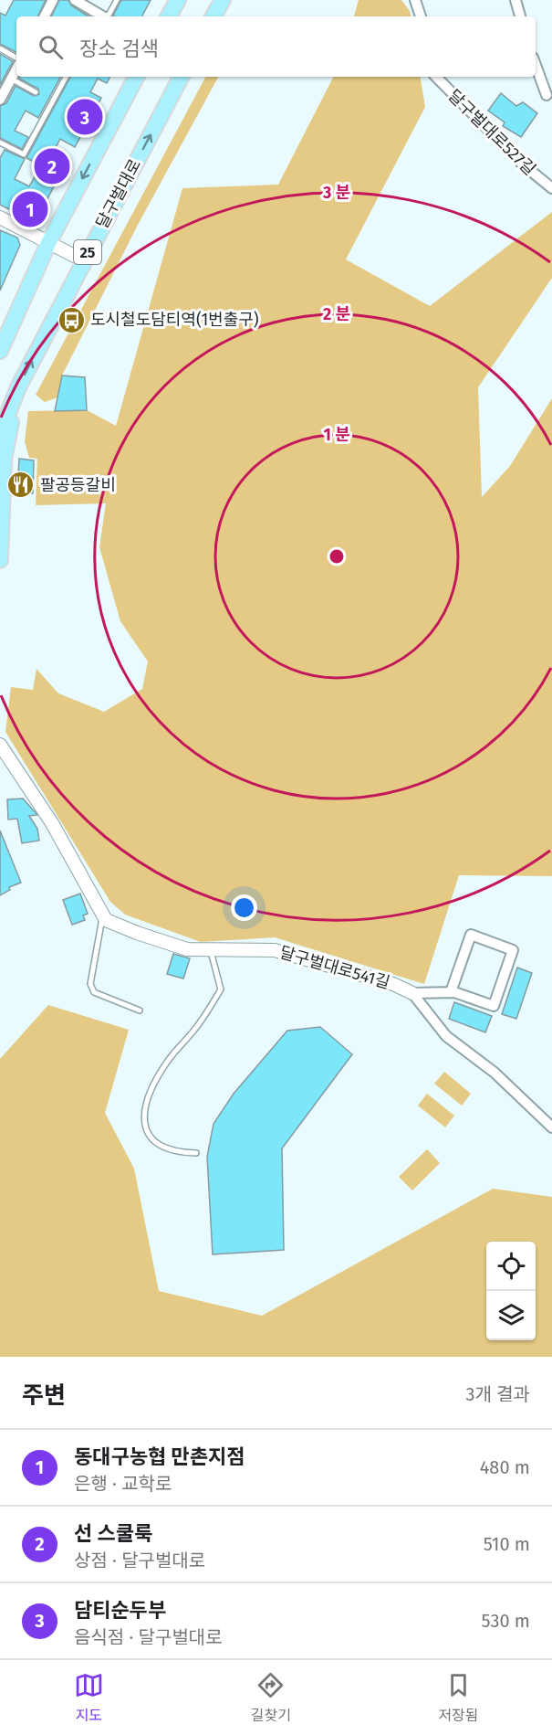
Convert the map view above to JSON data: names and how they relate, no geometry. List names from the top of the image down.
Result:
{
  "streets": {
    "main road": ["달구벌대로", "25"],
    "street": ["달구벌대로527길", "달구벌대로541길"]
  },
  "places": {
    "bus stop": ["도시철도담티역(1번출구)"],
    "restaurant": ["팔공등갈비"]
  },
  "page": {
    "search": "장소 검색",
    "pins": ["3", "2", "1"],
    "heading": ["주변", "3개 결과"],
    "list": [
      {
        "mark": "1",
        "name": "동대구농협 만촌지점",
        "note": "은행 · 교학로",
        "value": "480 m"
      },
      {
        "mark": "2",
        "name": "선 스쿨룩",
        "note": "상점 · 달구벌대로",
        "value": "510 m"
      },
      {
        "mark": "3",
        "name": "담티순두부",
        "note": "음식점 · 달구벌대로",
        "value": "530 m"
      }
    ],
    "nav": ["지도", "길찾기", "저장됨"]
  },
  "rings": ["3 분", "2 분", "1 분"]
}
